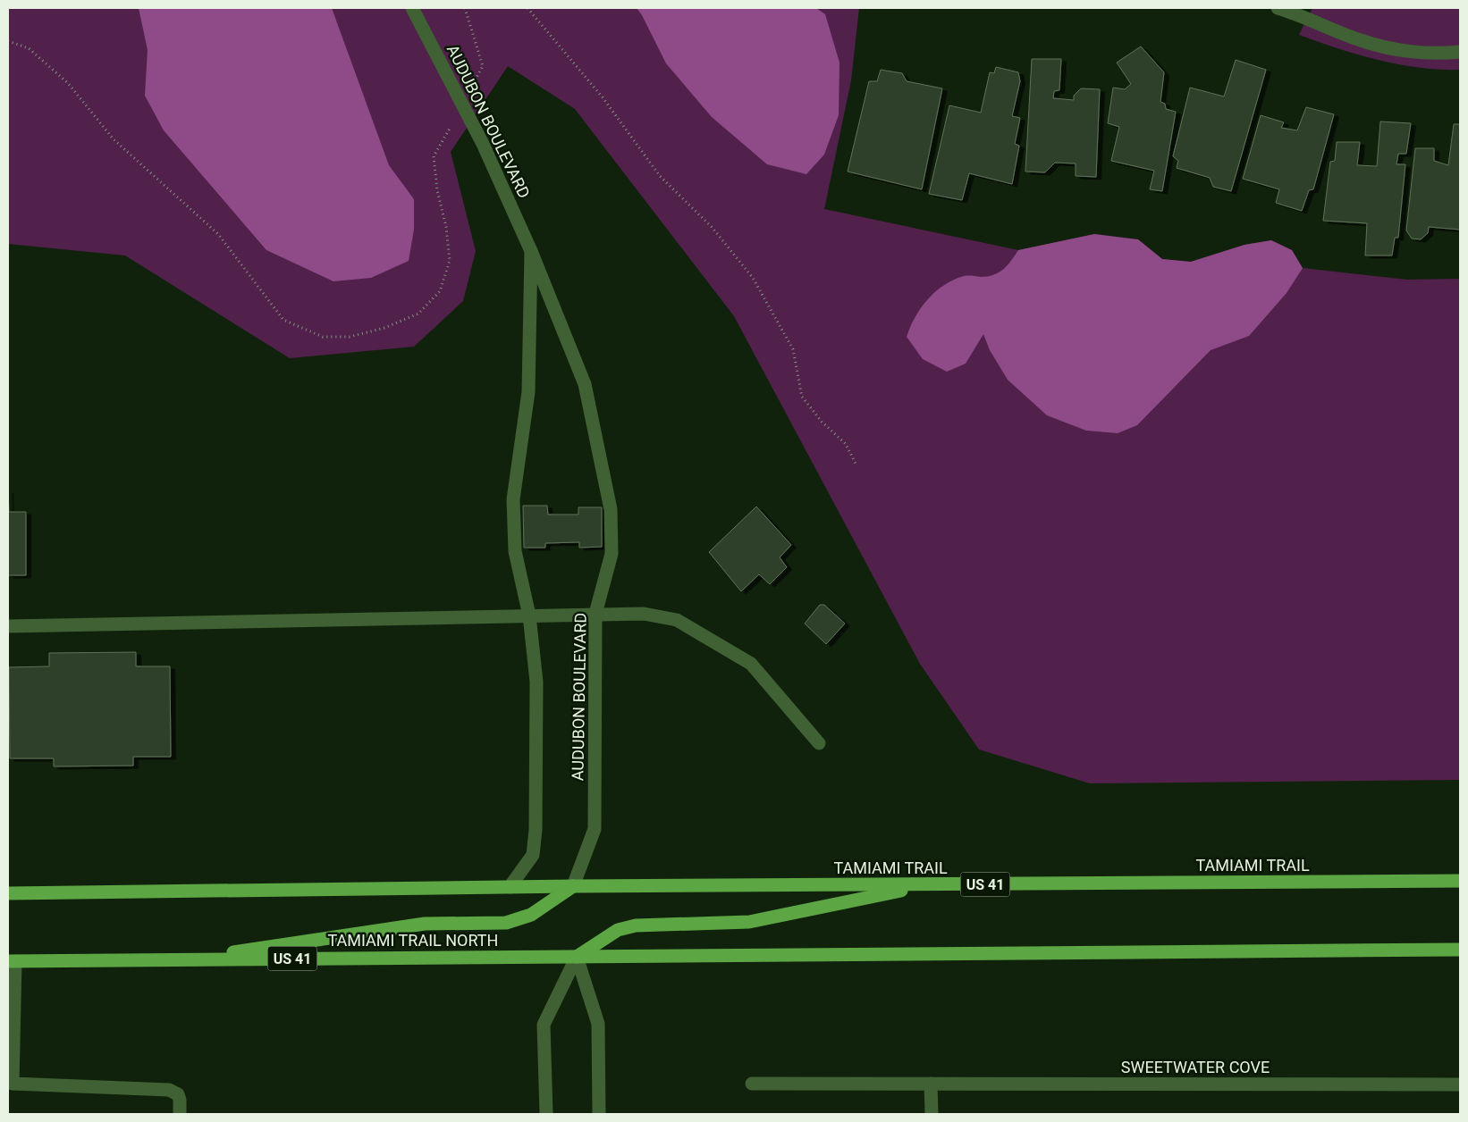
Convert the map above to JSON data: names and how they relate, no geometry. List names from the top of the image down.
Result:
{
  "streets": {
    "main road": ["TAMIAMI TRAIL", "US 41", "TAMIAMI TRAIL NORTH"],
    "street": ["AUDUBON BOULEVARD", "SWEETWATER COVE"]
  },
  "crossings": [
    ["AUDUBON BOULEVARD", "TAMIAMI TRAIL"],
    ["AUDUBON BOULEVARD", "US 41"],
    ["TAMIAMI TRAIL", "US 41"],
    ["US 41", "TAMIAMI TRAIL NORTH"]
  ]
}
